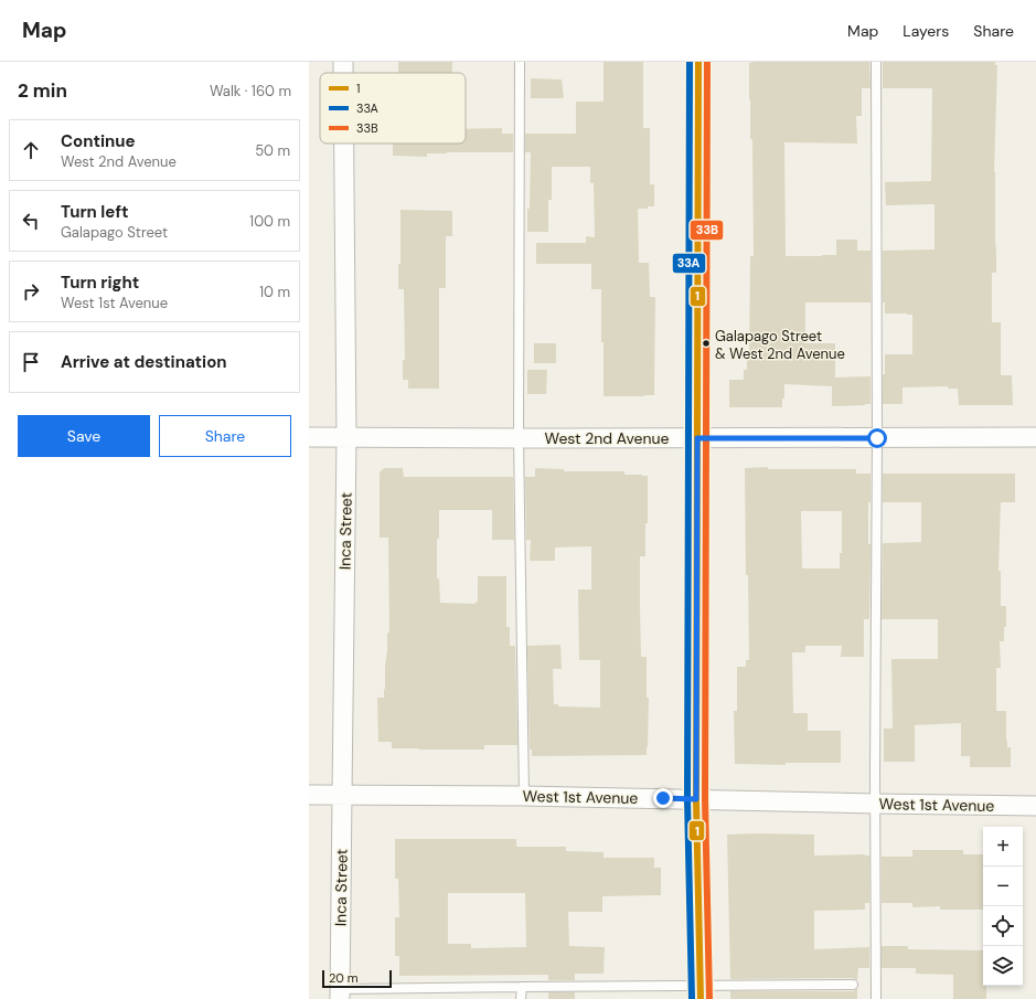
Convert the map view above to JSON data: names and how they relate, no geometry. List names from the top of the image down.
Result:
{
  "streets": {
    "street": ["West 2nd Avenue", "Inca Street", "West 1st Avenue"]
  },
  "crossings": [
    ["West 2nd Avenue", "Inca Street"],
    ["Inca Street", "West 1st Avenue"]
  ],
  "places": ["Galapago Street & West 2nd Avenue"],
  "lines": ["transit line 1", "transit line 33A", "transit line 33B"],
  "legend": ["1", "33A", "33B"],
  "scale_bar": "20 m",
  "page": {
    "header": "Map",
    "nav": ["Map", "Layers", "Share"],
    "heading": ["2 min", "Walk · 160 m"],
    "list": [
      ["Continue", "West 2nd Avenue", "50 m"],
      ["Turn left", "Galapago Street", "100 m"],
      ["Turn right", "West 1st Avenue", "10 m"],
      "Arrive at destination"
    ],
    "buttons": ["Save", "Share"],
    "map_buttons": ["+", "−"],
    "scale": "20 m"
  }
}
